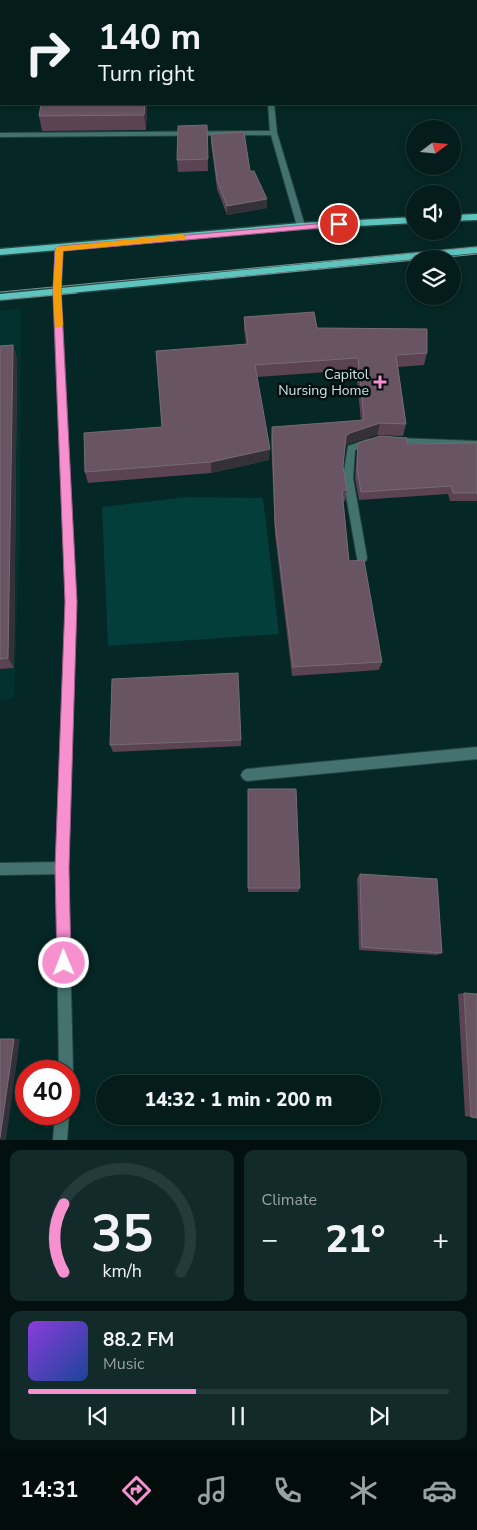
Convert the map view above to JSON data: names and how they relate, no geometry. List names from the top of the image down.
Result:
{
  "places": {
    "health": ["Capitol Nursing Home"]
  },
  "north": "right",
  "page": {
    "turn": ["140 m", "Turn right"],
    "limit": "40",
    "trip": "14:32 · 1 min · 200 m",
    "tile": "Climate",
    "heat": ["−", "21°", "+"],
    "song": ["88.2 FM", "Music"],
    "tabs": "14:31",
    "gauge": ["35", "km/h"]
  }
}
